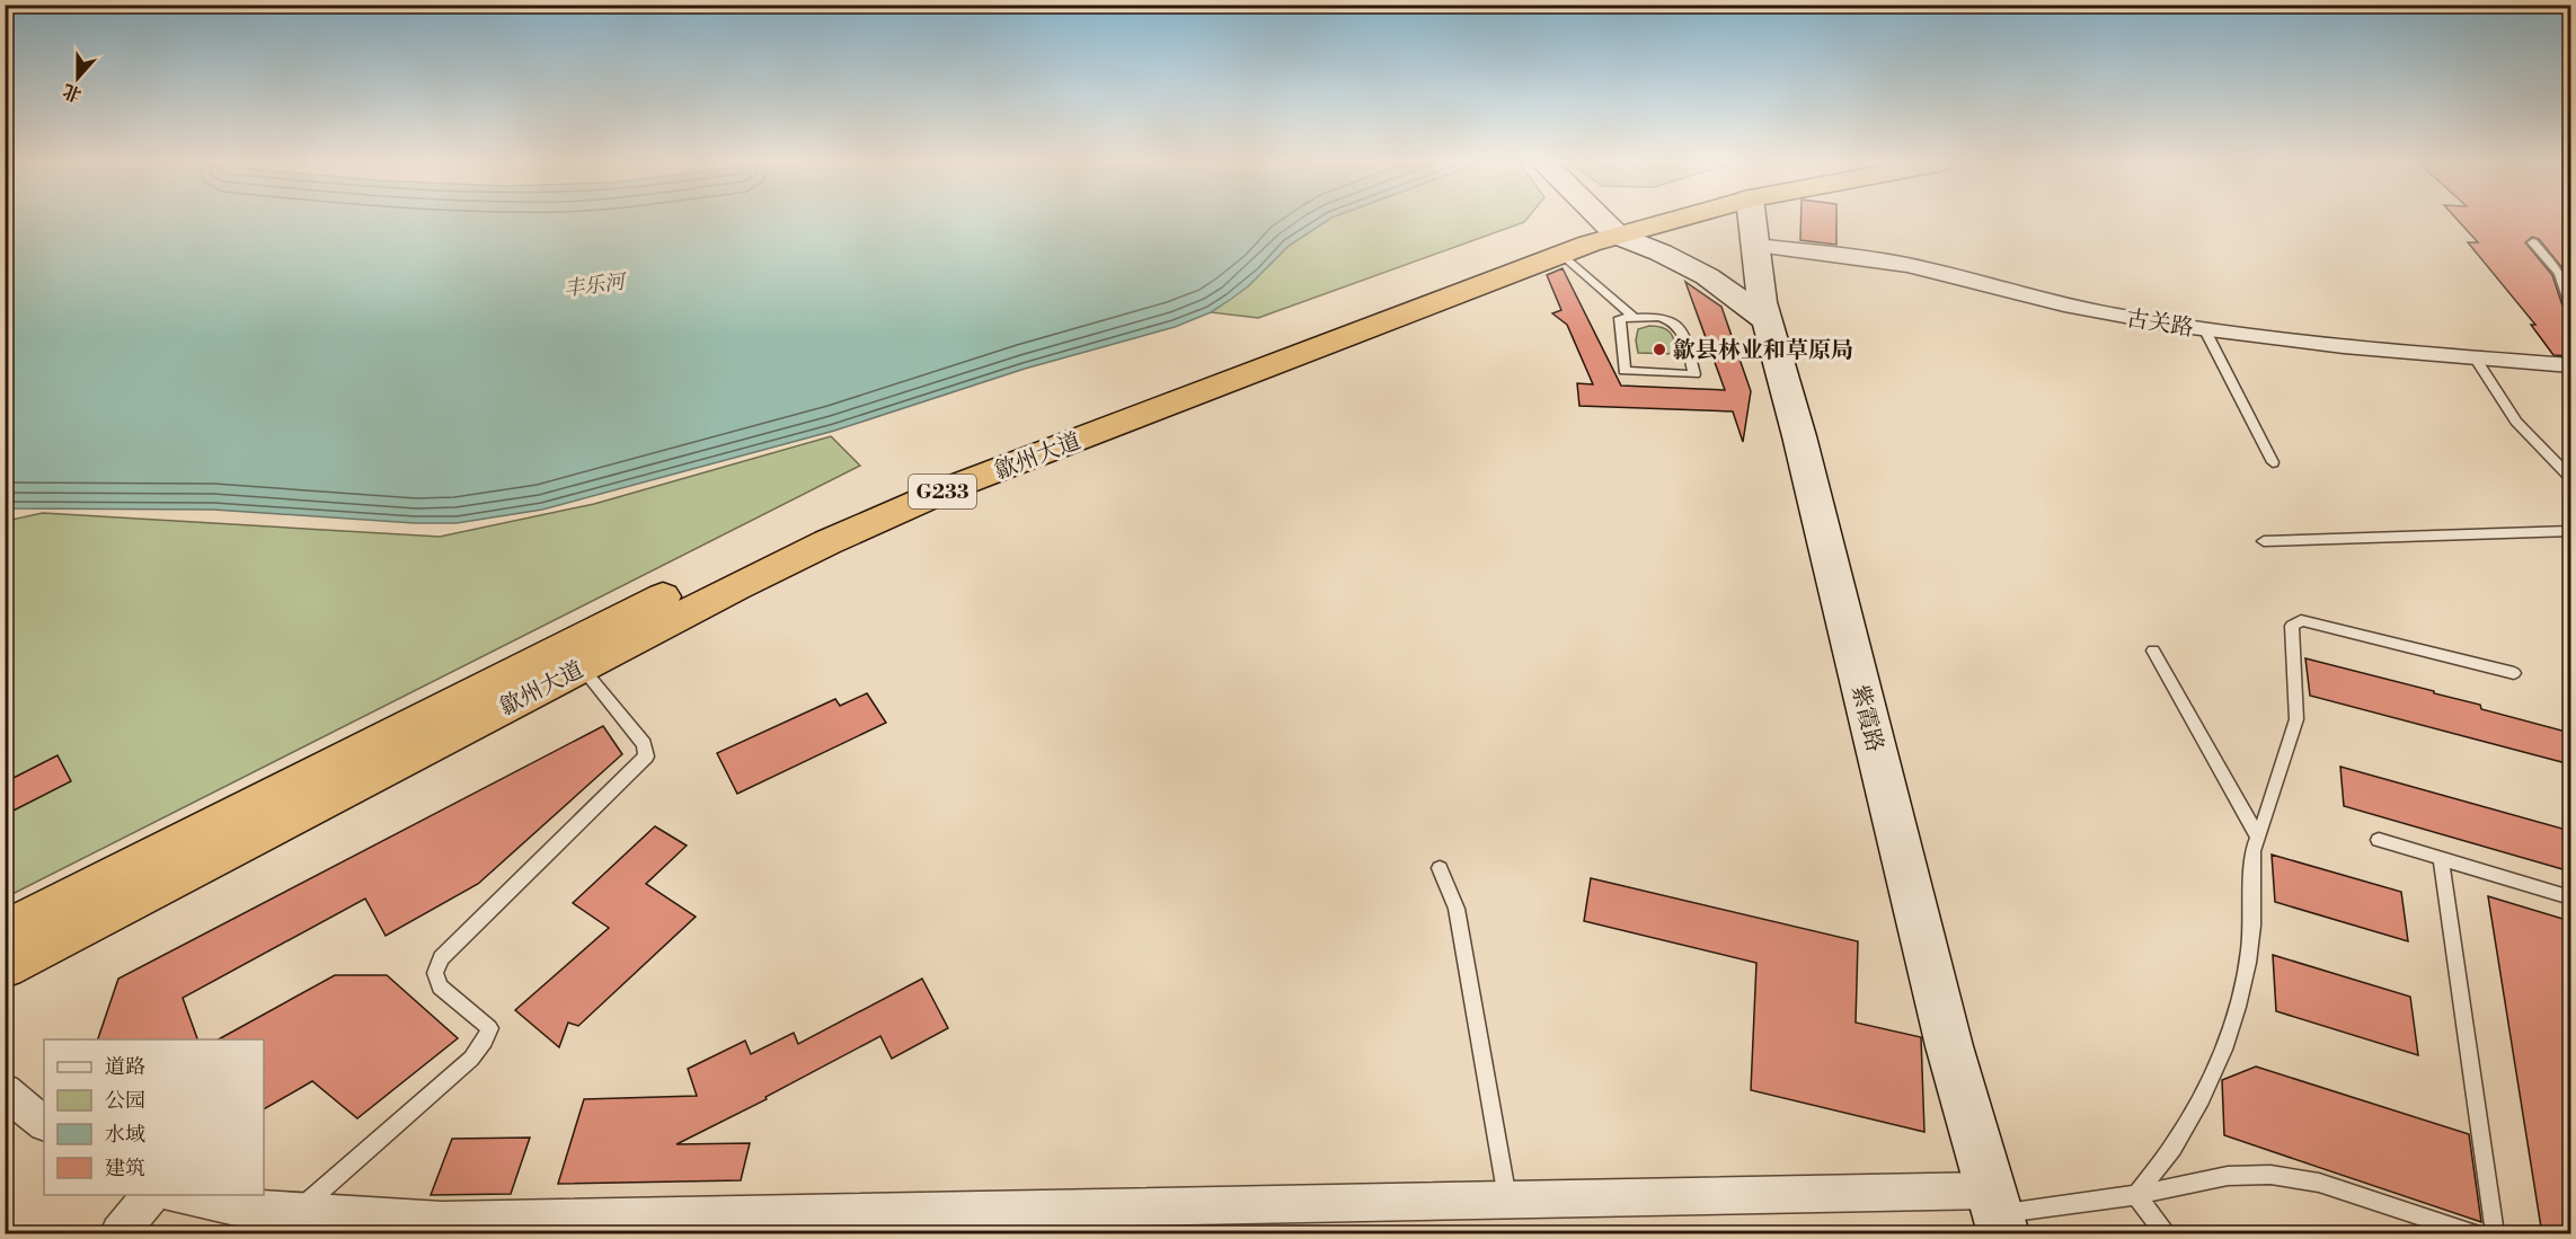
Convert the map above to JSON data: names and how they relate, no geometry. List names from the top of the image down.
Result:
{
  "streets": {
    "highway": ["歙州大道", "G233"],
    "street": ["古关路", "紫霞路"]
  },
  "crossings": [
    ["古关路", "紫霞路"]
  ],
  "water": ["丰乐河"],
  "places": ["歙县林业和草原局"],
  "legend": [
    "道路",
    "公园",
    "水域",
    "建筑"
  ],
  "north": "bottom"
}
